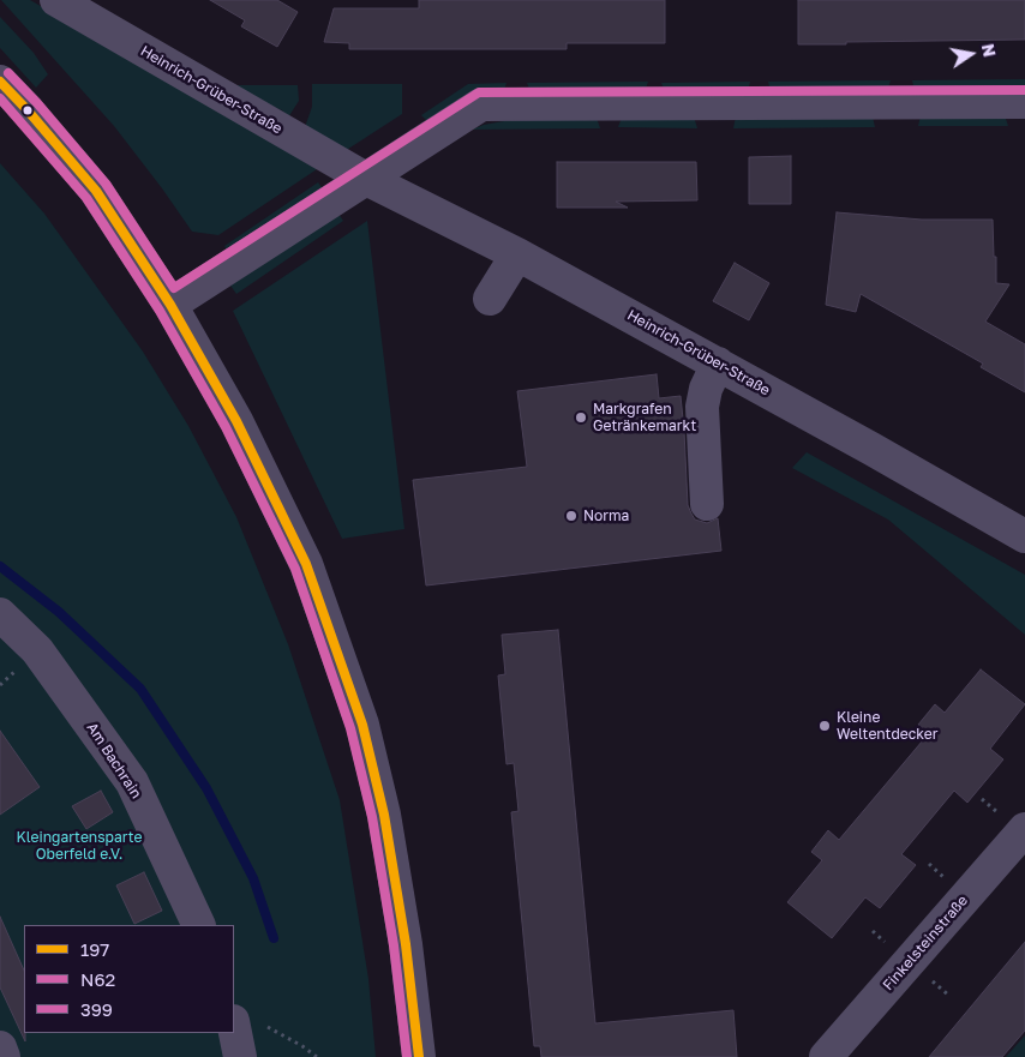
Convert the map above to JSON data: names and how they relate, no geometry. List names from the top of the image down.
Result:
{
  "streets": {
    "street": ["Heinrich-Grüber-Straße", "Am Bachrain", "Finkelsteinstraße"]
  },
  "parks": ["Kleingartensparte Oberfeld e.V."],
  "places": ["Markgrafen Getränkemarkt", "Norma", "Kleine Weltentdecker"],
  "lines": ["transit line 399", "transit line 197", "transit line N62"],
  "legend": ["197", "N62", "399"],
  "north": "right"
}
